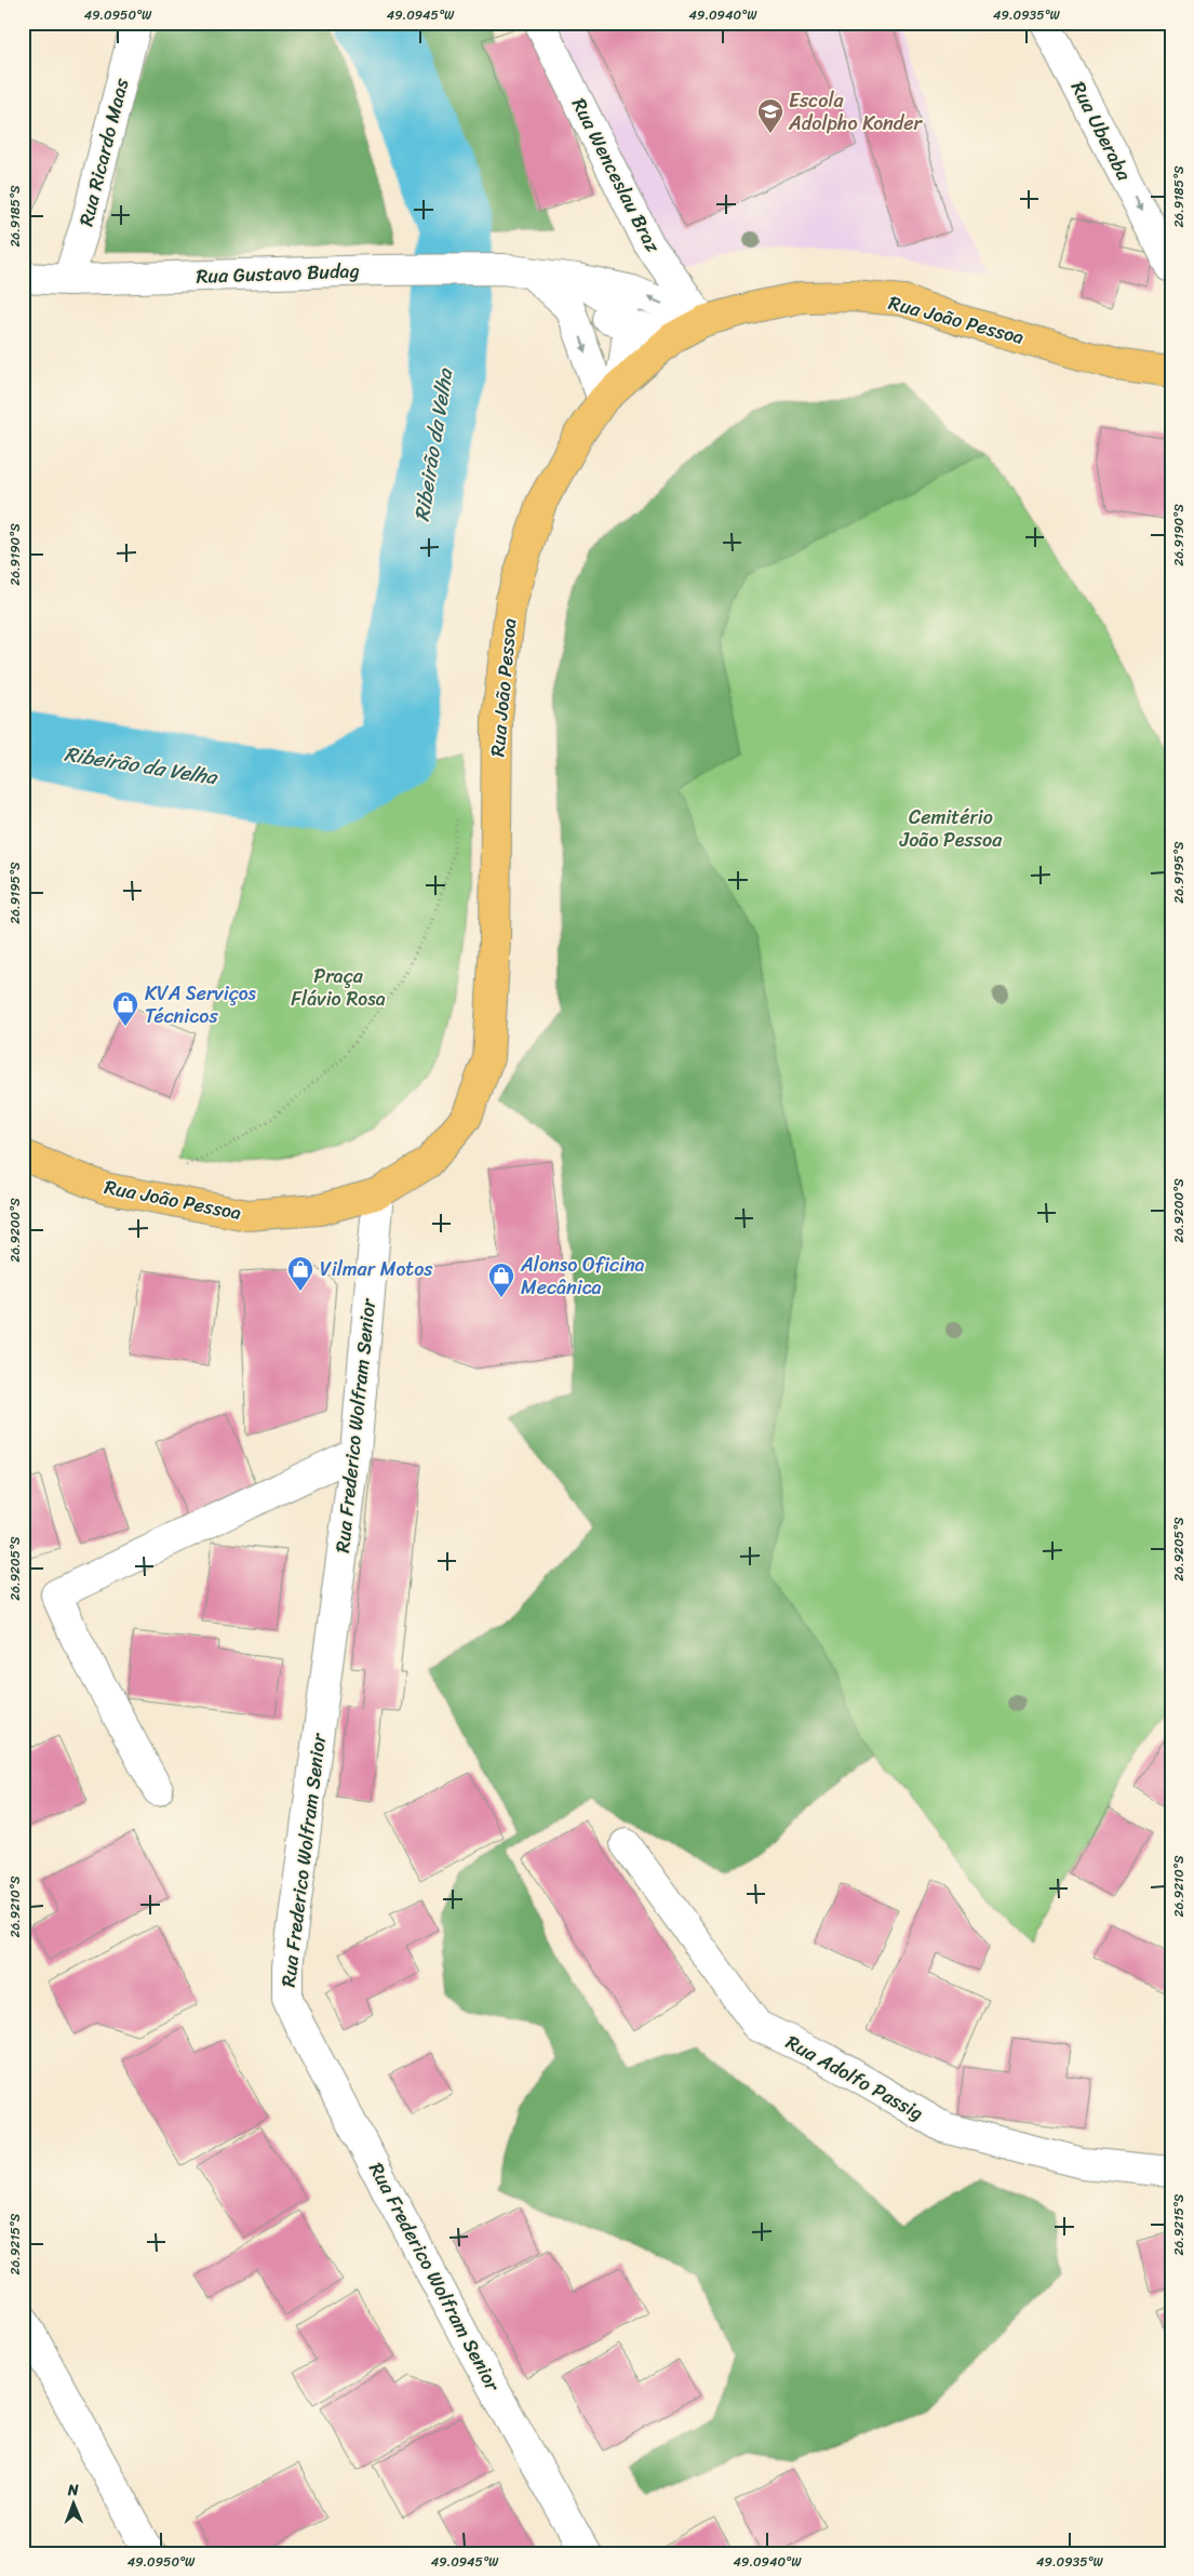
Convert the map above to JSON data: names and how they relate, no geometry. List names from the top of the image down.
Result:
{
  "streets": {
    "main road": ["Rua João Pessoa"],
    "street": [
      "Rua Uberaba",
      "Rua Ricardo Maas",
      "Rua Wenceslau Braz",
      "Rua Gustavo Budag",
      "Rua Frederico Wolfram Senior",
      "Rua Adolfo Passig"
    ]
  },
  "crossings": [
    ["Rua Ricardo Maas", "Rua Gustavo Budag"],
    ["Rua Wenceslau Braz", "Rua Gustavo Budag"],
    ["Rua Wenceslau Braz", "Rua João Pessoa"],
    ["Rua Gustavo Budag", "Rua João Pessoa"],
    ["Rua João Pessoa", "Rua Frederico Wolfram Senior"]
  ],
  "one_way": ["Rua Uberaba"],
  "water": ["Ribeirão da Velha"],
  "parks": ["Cemitério João Pessoa", "Praça Flávio Rosa"],
  "places": {
    "school or university": ["Escola Adolpho Konder"],
    "shop": ["KVA Serviços Técnicos", "Vilmar Motos", "Alonso Oficina Mecânica"]
  },
  "north": "top",
  "coordinates": [
    "49.0950°W",
    "49.0945°W",
    "49.0940°W",
    "49.0935°W",
    "26.9185°S",
    "26.9190°S",
    "26.9195°S",
    "26.9200°S",
    "26.9205°S",
    "26.9210°S",
    "26.9215°S"
  ]
}
